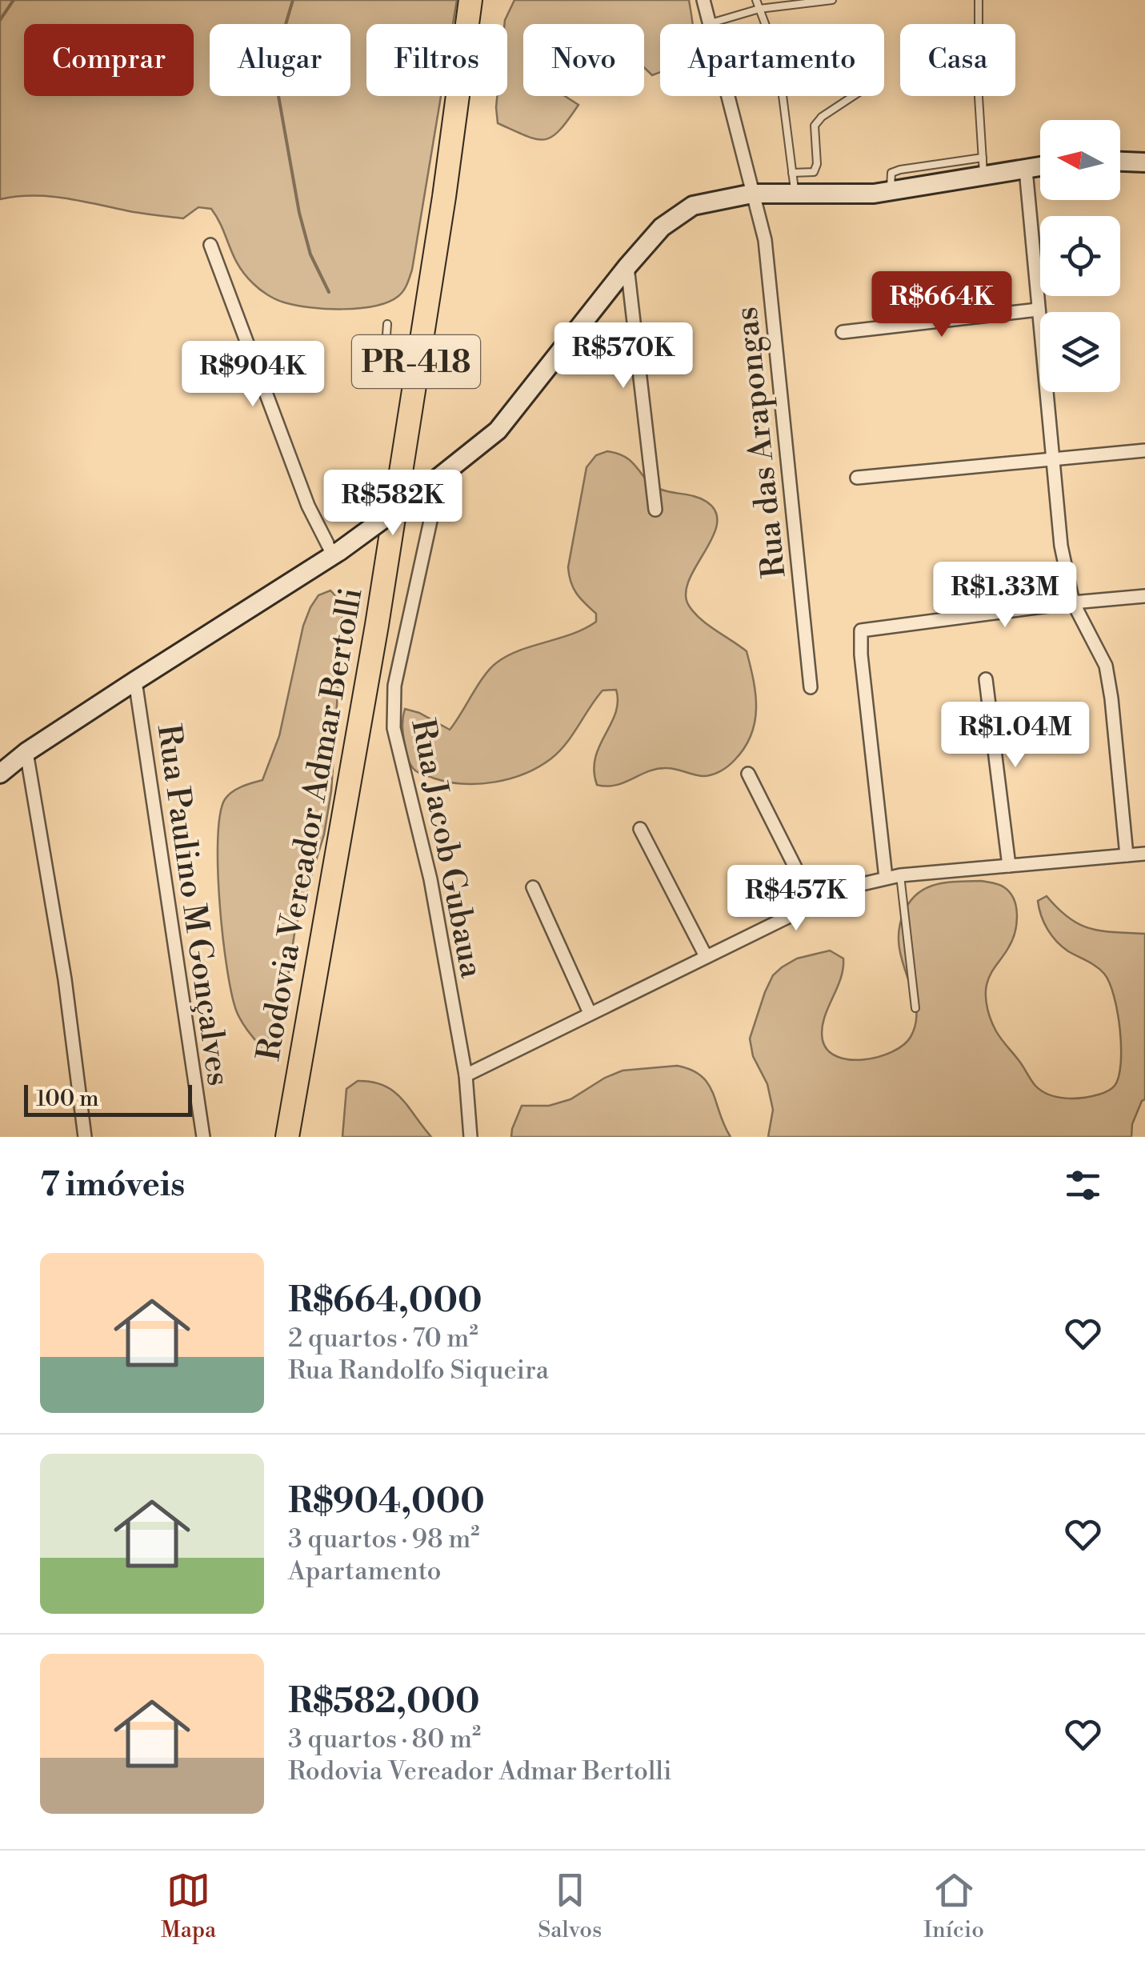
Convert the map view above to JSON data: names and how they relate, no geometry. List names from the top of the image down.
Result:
{
  "streets": {
    "highway": ["PR-418", "Rodovia Vereador Admar Bertolli"],
    "street": ["Rua das Arapongas", "Rua Jacob Gubaua", "Rua Paulino M Gonçalves"]
  },
  "scale_bar": "100 m",
  "north": "left",
  "page": {
    "chip": [
      "Comprar",
      "Alugar",
      "Filtros",
      "Novo",
      "Apartamento",
      "Casa"
    ],
    "price": [
      "R$664K",
      "R$570K",
      "R$904K",
      "R$582K",
      "R$1.33M",
      "R$1.04M",
      "R$457K"
    ],
    "scale": "100 m",
    "heading": "7 imóveis",
    "list": [
      {
        "name": "R$664,000",
        "note": "2 quartos · 70 m² · Rua Randolfo Siqueira"
      },
      {
        "name": "R$904,000",
        "note": "3 quartos · 98 m² · Apartamento"
      },
      {
        "name": "R$582,000",
        "note": "3 quartos · 80 m² · Rodovia Vereador Admar Bertolli"
      }
    ],
    "tabs": ["Mapa", "Salvos", "Início"]
  }
}
